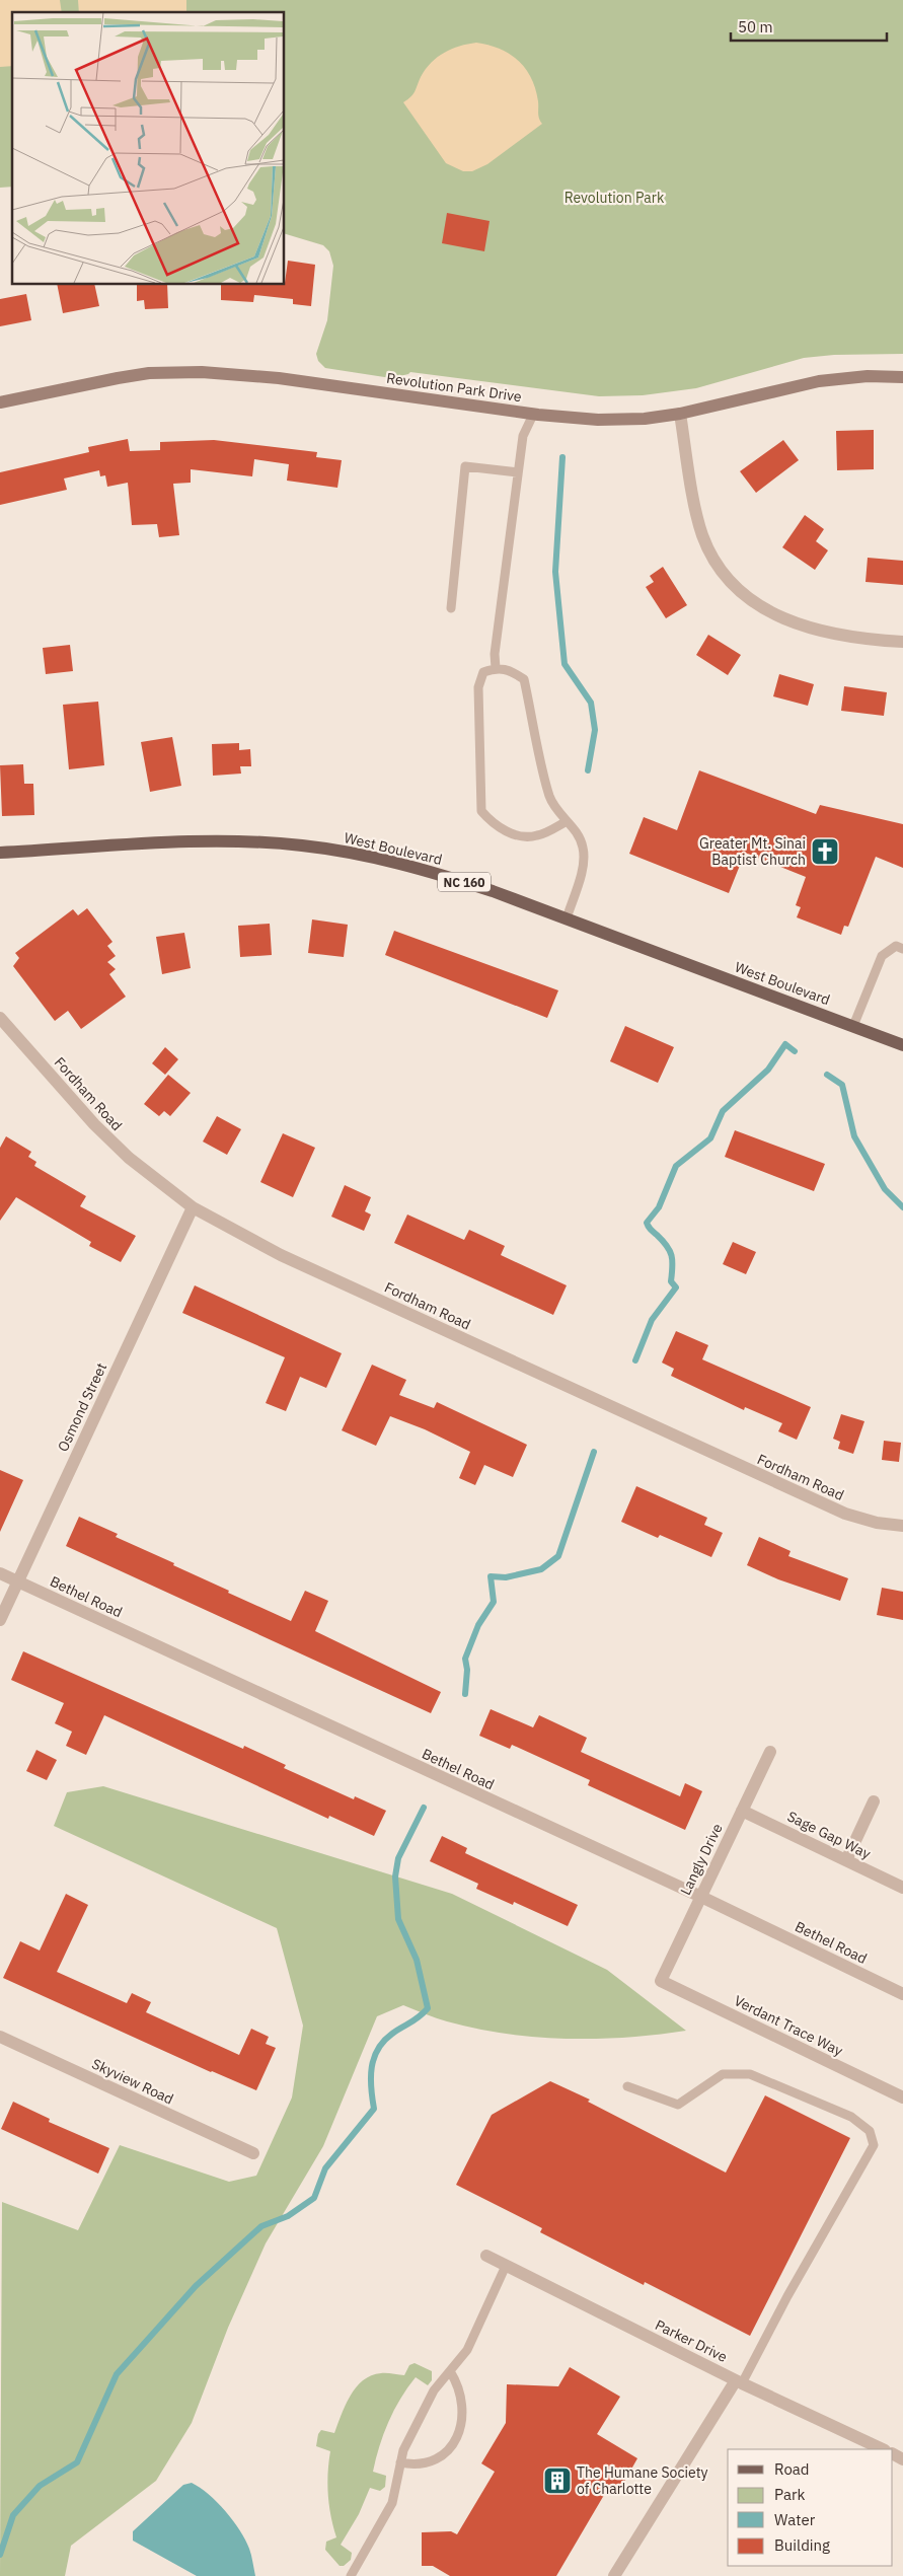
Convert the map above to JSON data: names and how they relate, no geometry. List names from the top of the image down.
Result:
{
  "streets": {
    "main road": ["West Boulevard", "NC 160"],
    "street": [
      "Revolution Park Drive",
      "Fordham Road",
      "Osmond Street",
      "Bethel Road",
      "Sage Gap Way",
      "Langly Drive",
      "Verdant Trace Way",
      "Skyview Road",
      "Parker Drive"
    ]
  },
  "crossings": [
    ["Fordham Road", "Osmond Street"],
    ["Osmond Street", "Bethel Road"],
    ["Bethel Road", "Langly Drive"],
    ["Sage Gap Way", "Langly Drive"],
    ["Langly Drive", "Verdant Trace Way"]
  ],
  "parks": ["Revolution Park"],
  "places": {
    "church": ["Greater Mt. Sinai Baptist Church"],
    "building": ["The Humane Society of Charlotte"]
  },
  "legend": [
    "Road",
    "Park",
    "Water",
    "Building"
  ],
  "scale_bar": "50 m"
}
